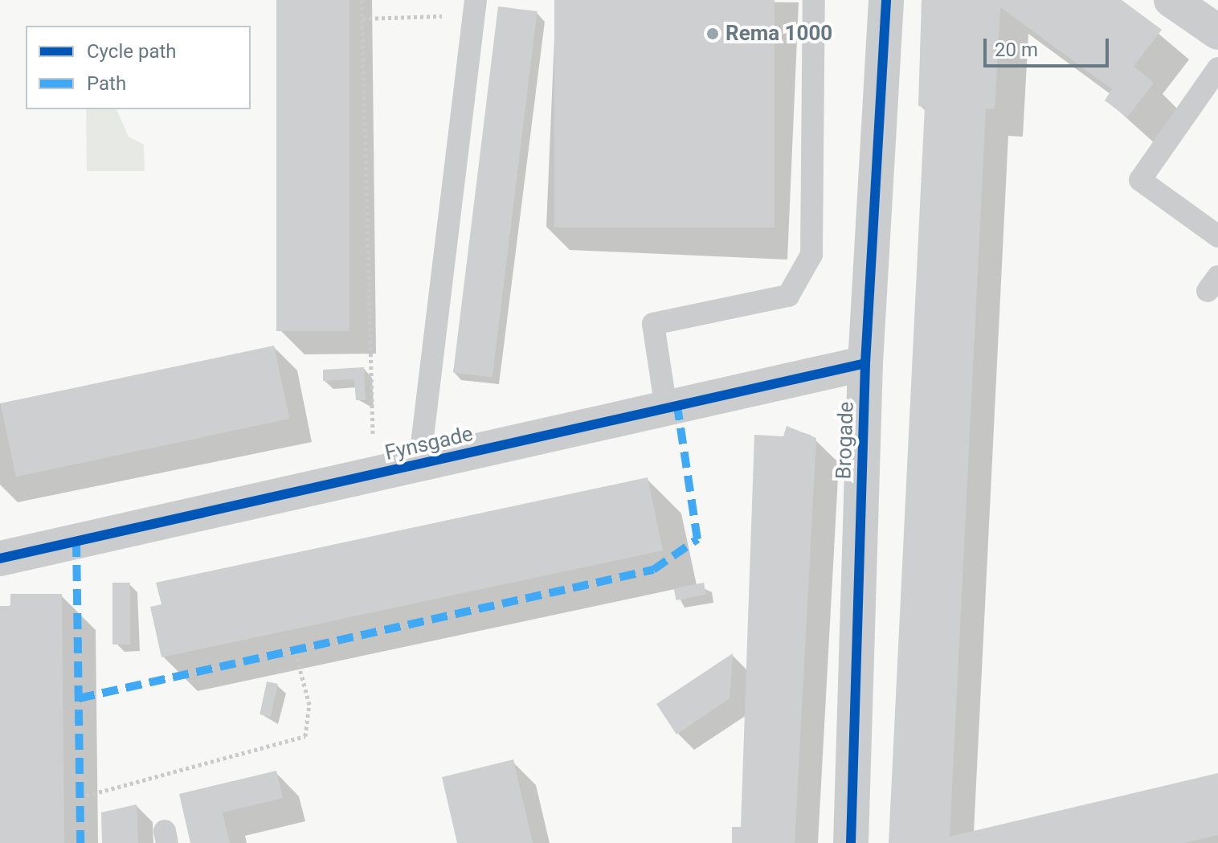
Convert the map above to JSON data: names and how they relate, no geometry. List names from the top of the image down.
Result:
{
  "streets": {
    "street": ["Brogade", "Fynsgade"]
  },
  "crossings": [
    ["Brogade", "Fynsgade"]
  ],
  "places": ["Rema 1000"],
  "legend": ["Cycle path", "Path"],
  "scale_bar": "20 m"
}
